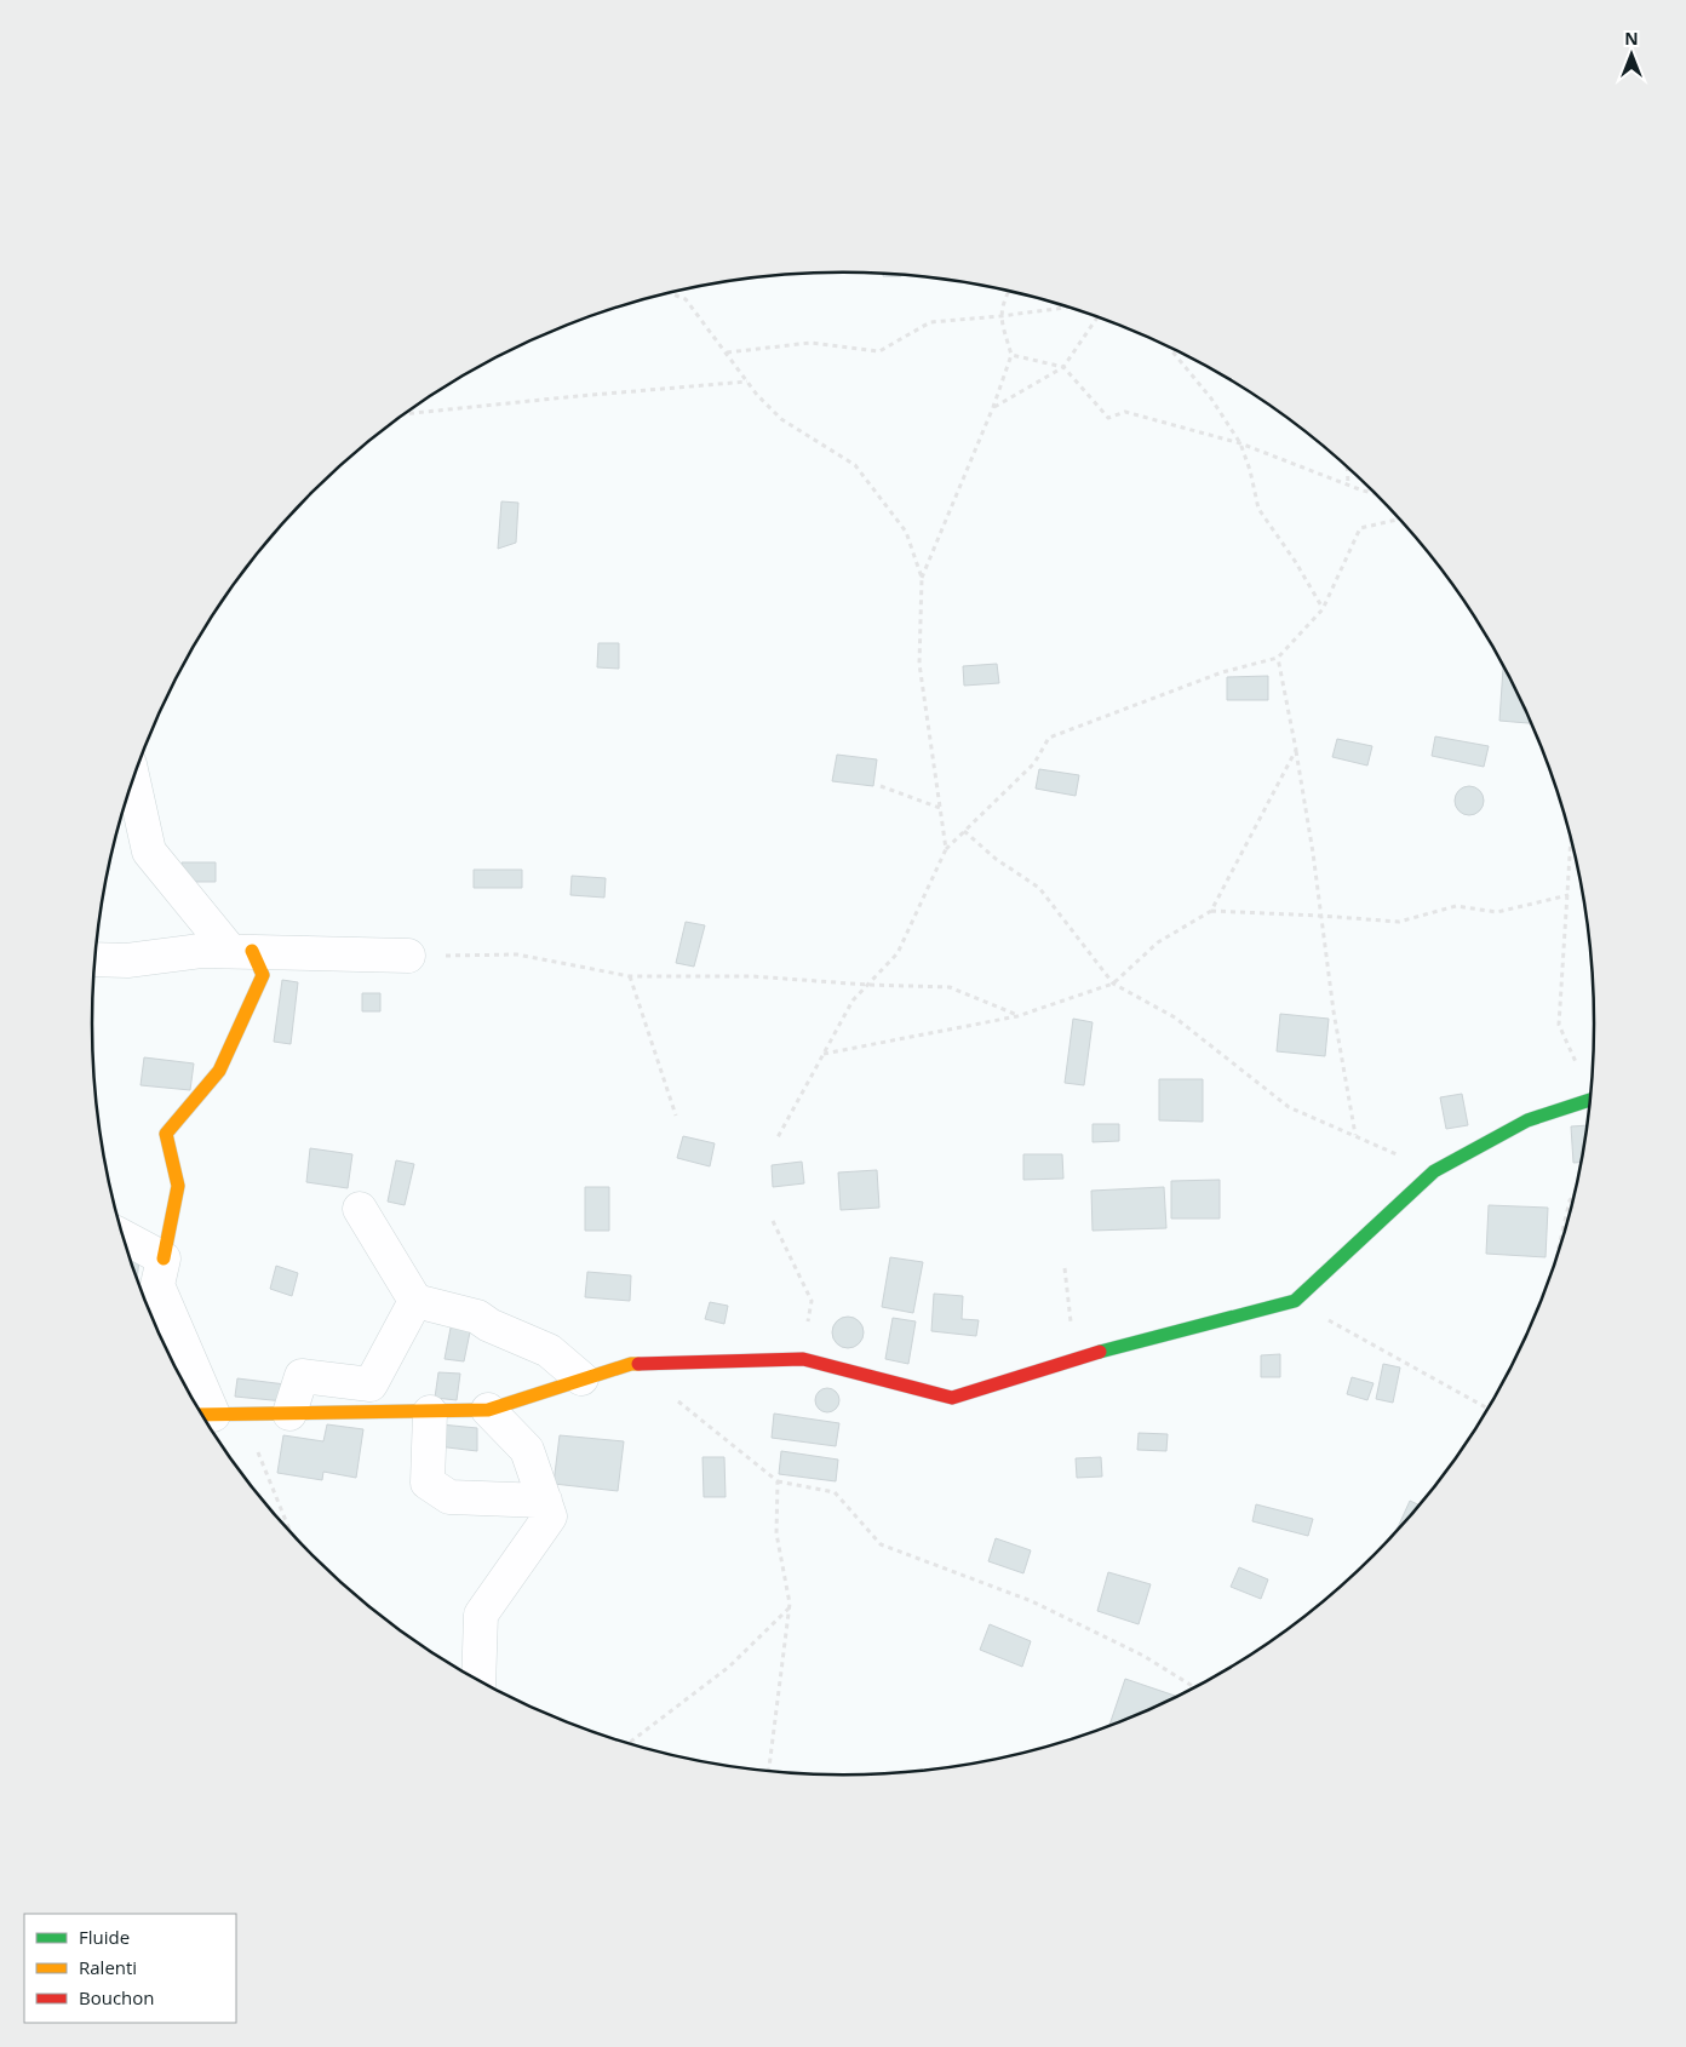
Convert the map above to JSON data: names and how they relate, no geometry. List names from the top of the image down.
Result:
{
  "legend": ["Fluide", "Ralenti", "Bouchon"],
  "north": "top"
}
